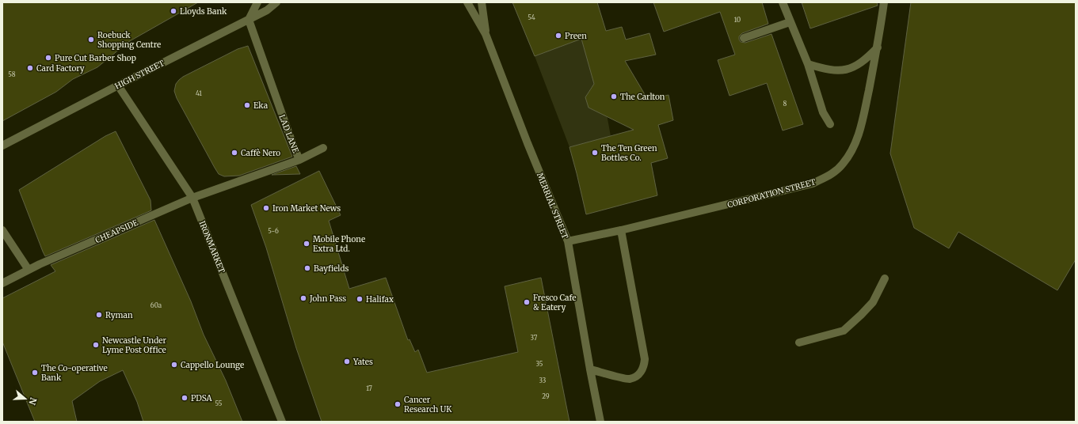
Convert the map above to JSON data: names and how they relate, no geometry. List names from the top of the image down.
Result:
{
  "streets": {
    "street": [
      "HIGH STREET",
      "LAD LANE",
      "CORPORATION STREET",
      "MERRIAL STREET",
      "CHEAPSIDE",
      "IRONMARKET"
    ]
  },
  "crossings": [
    ["HIGH STREET", "LAD LANE"],
    ["HIGH STREET", "IRONMARKET"],
    ["LAD LANE", "CHEAPSIDE"],
    ["LAD LANE", "IRONMARKET"],
    ["CORPORATION STREET", "MERRIAL STREET"],
    ["CHEAPSIDE", "IRONMARKET"]
  ],
  "places": [
    "Lloyds Bank",
    "Preen",
    "Roebuck Shopping Centre",
    "Pure Cut Barber Shop",
    "Card Factory",
    "The Carlton",
    "Eka",
    "Caffè Nero",
    "The Ten Green Bottles Co.",
    "Iron Market News",
    "Mobile Phone Extra Ltd.",
    "Bayfields",
    "John Pass",
    "Halifax",
    "Fresco Cafe & Eatery",
    "Ryman",
    "Newcastle Under Lyme Post Office",
    "Yates",
    "Cappello Lounge",
    "The Co-operative Bank",
    "PDSA",
    "Cancer Research UK"
  ],
  "house_numbers": [
    "54",
    "10",
    "58",
    "41",
    "8",
    "5-6",
    "60a",
    "37",
    "35",
    "33",
    "17",
    "29",
    "55"
  ],
  "north": "right"
}
